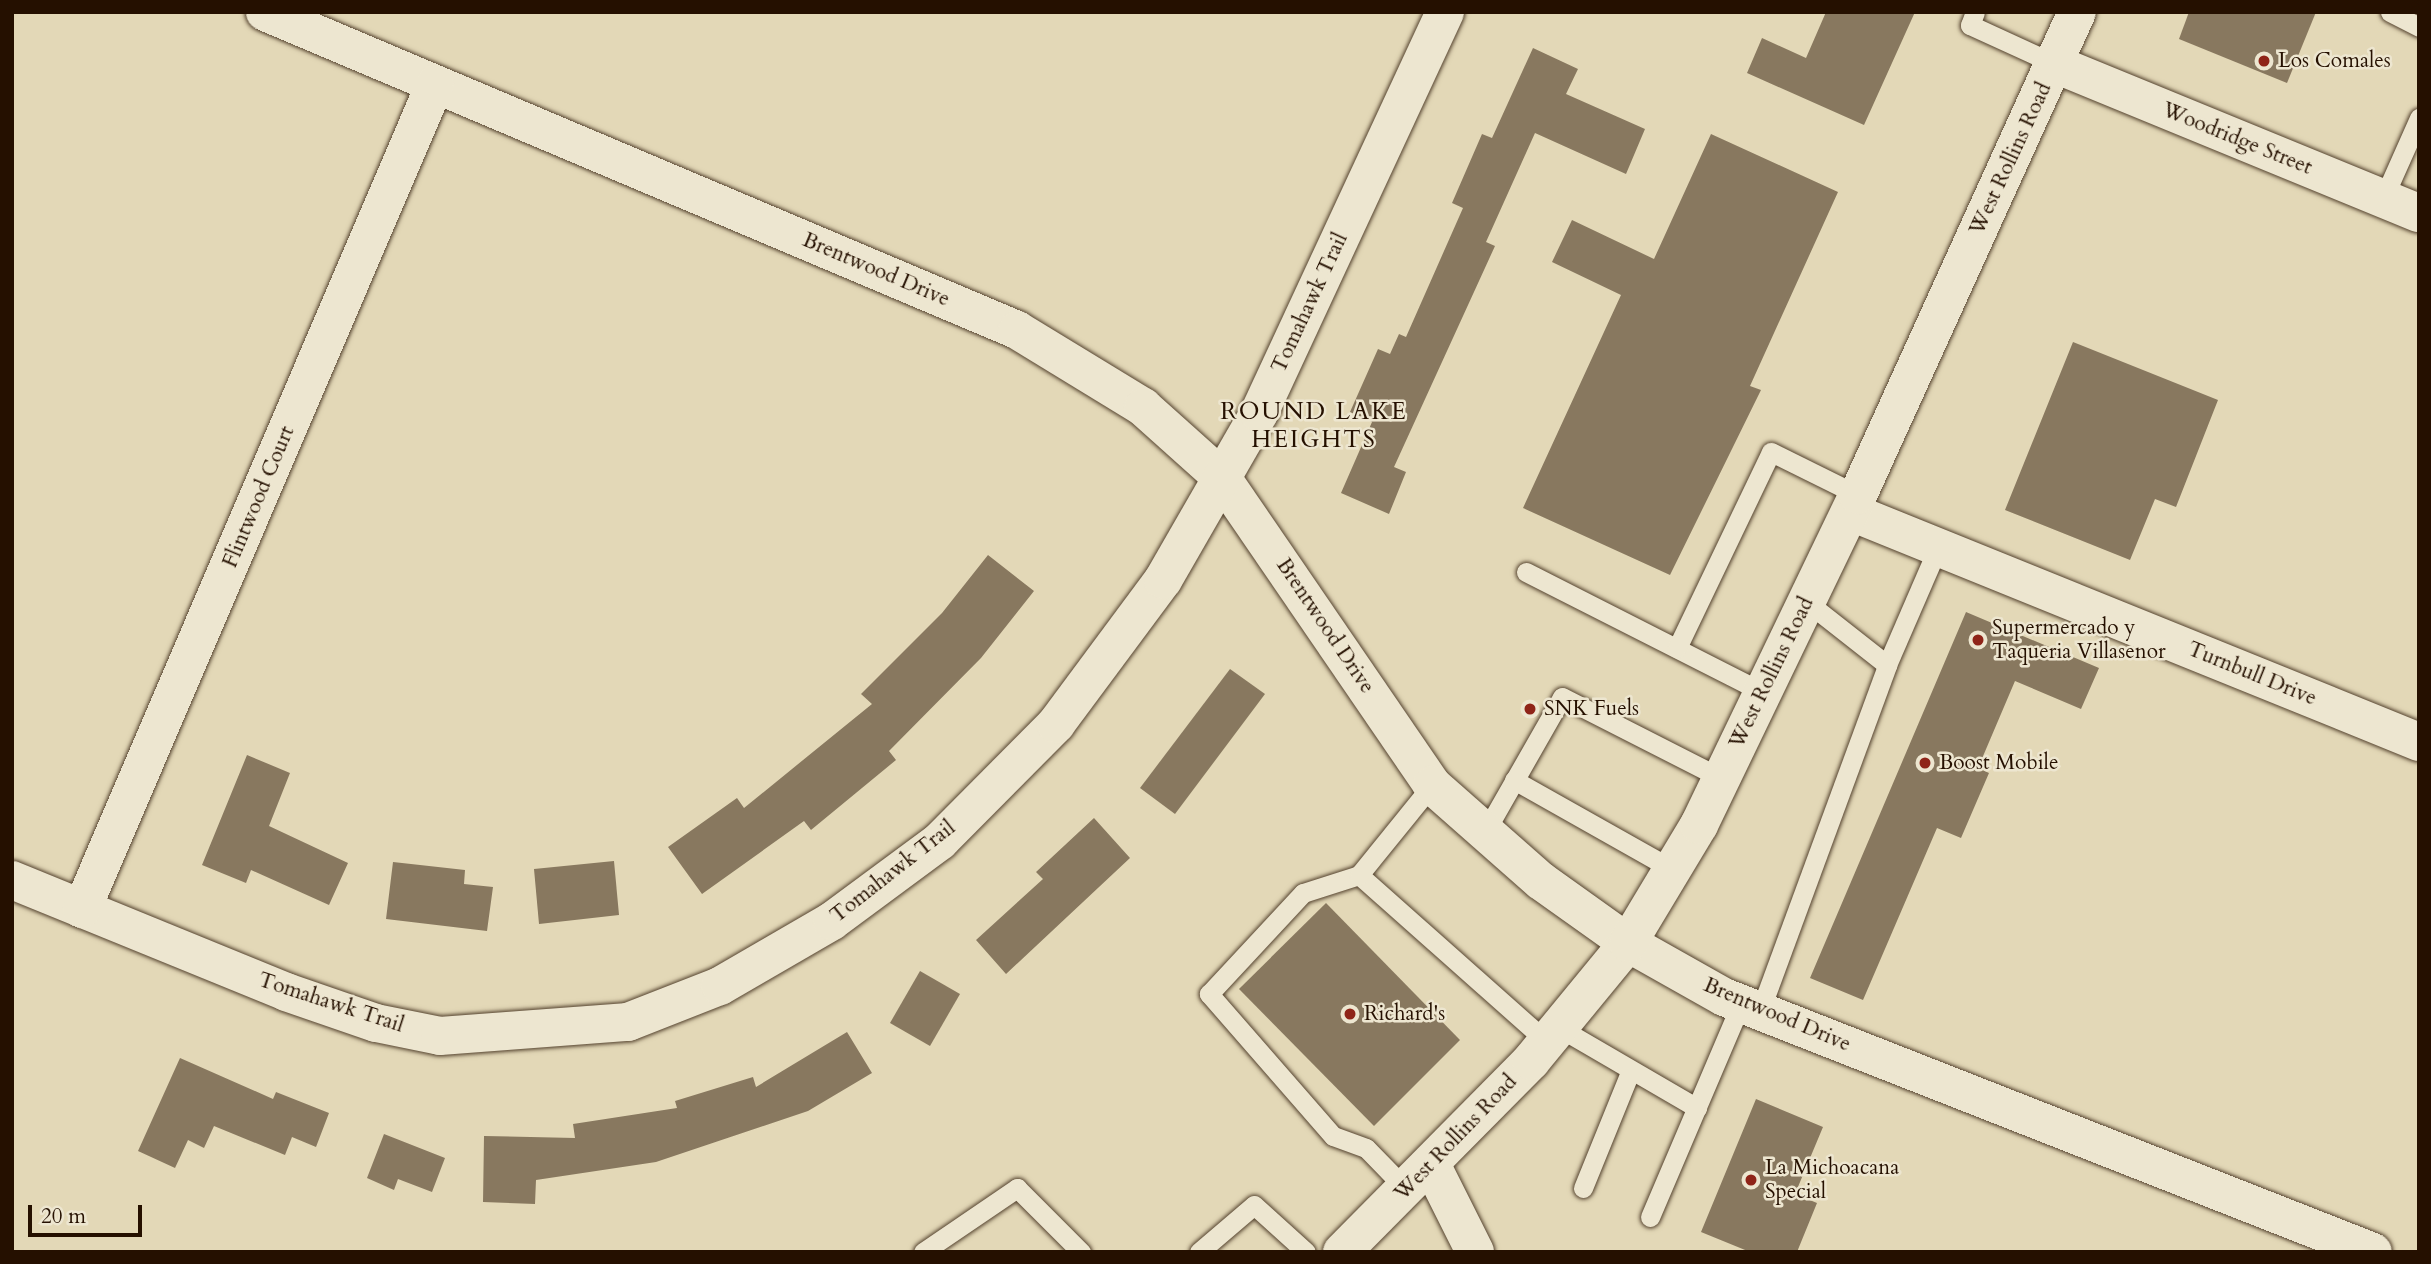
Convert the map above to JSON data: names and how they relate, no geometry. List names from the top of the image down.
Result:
{
  "streets": {
    "street": [
      "Woodridge Street",
      "West Rollins Road",
      "Brentwood Drive",
      "Tomahawk Trail",
      "Flintwood Court",
      "Turnbull Drive"
    ]
  },
  "crossings": [
    ["Woodridge Street", "West Rollins Road"],
    ["West Rollins Road", "Brentwood Drive"],
    ["West Rollins Road", "Turnbull Drive"],
    ["Brentwood Drive", "Tomahawk Trail"],
    ["Brentwood Drive", "Flintwood Court"],
    ["Tomahawk Trail", "Flintwood Court"]
  ],
  "districts": ["ROUND LAKE HEIGHTS"],
  "places": [
    "Los Comales",
    "Supermercado y Taqueria Villasenor",
    "SNK Fuels",
    "Boost Mobile",
    "Richard's",
    "La Michoacana Special"
  ],
  "scale_bar": "20 m"
}
